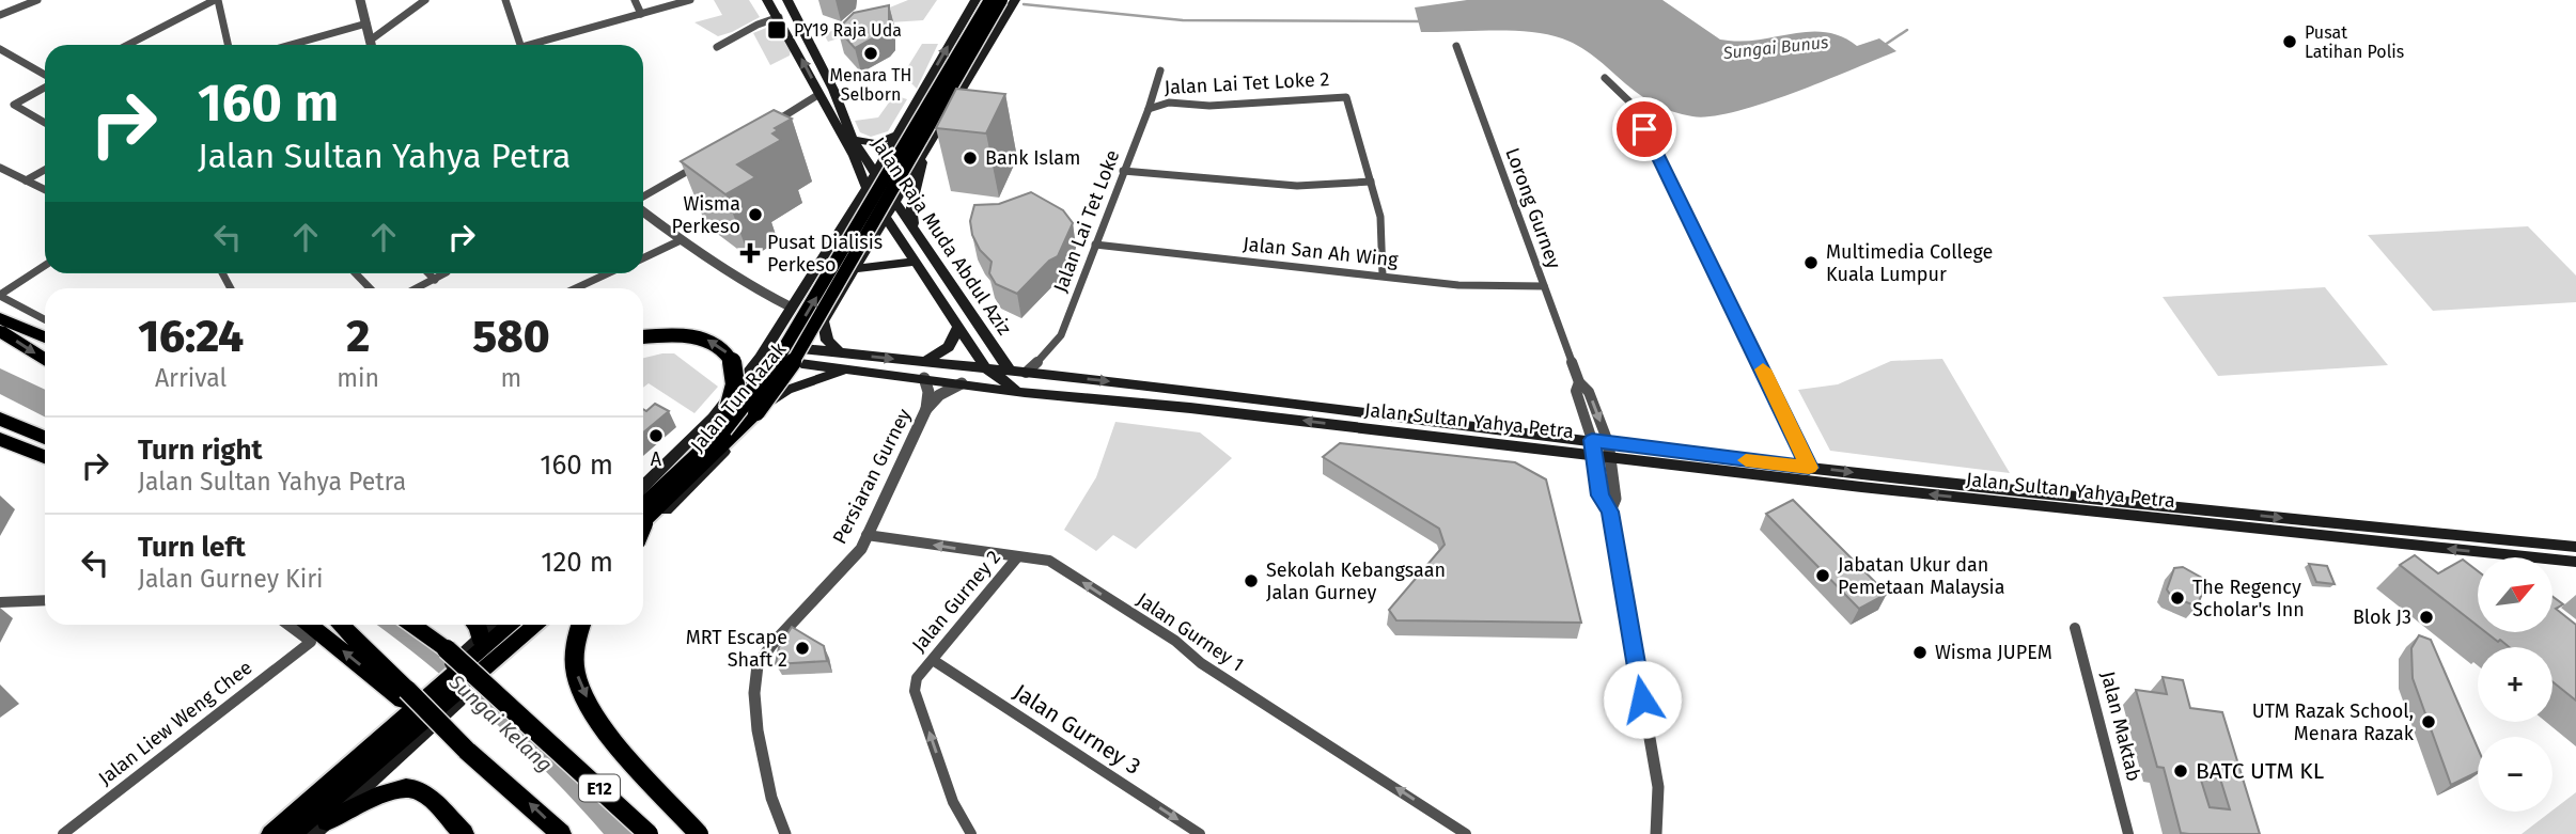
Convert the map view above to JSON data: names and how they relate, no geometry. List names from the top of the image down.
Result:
{
  "streets": {
    "highway": ["E12"],
    "main road": ["Jalan Raja Muda Abdul Aziz", "Jalan Tun Razak", "Jalan Sultan Yahya Petra"],
    "street": [
      "Jalan Lai Tet Loke 2",
      "Lorong Gurney",
      "Jalan Lai Tet Loke",
      "Jalan San Ah Wing",
      "Persiaran Gurney",
      "Jalan Gurney 2",
      "Jalan Gurney 1",
      "Jalan Liew Weng Chee",
      "Jalan Maktab",
      "Jalan Gurney 3"
    ]
  },
  "crossings": [
    ["Jalan Lai Tet Loke 2", "Jalan Lai Tet Loke"],
    ["Lorong Gurney", "Jalan San Ah Wing"],
    ["Lorong Gurney", "Jalan Sultan Yahya Petra"],
    ["Jalan Lai Tet Loke", "Jalan San Ah Wing"],
    ["Jalan Lai Tet Loke", "Jalan Sultan Yahya Petra"],
    ["Jalan Raja Muda Abdul Aziz", "Jalan Tun Razak"],
    ["Jalan Raja Muda Abdul Aziz", "Jalan Sultan Yahya Petra"],
    ["Jalan Tun Razak", "Jalan Sultan Yahya Petra"],
    ["Jalan Sultan Yahya Petra", "Persiaran Gurney"],
    ["Persiaran Gurney", "Jalan Gurney 1"],
    ["Jalan Gurney 2", "Jalan Gurney 1"],
    ["Jalan Gurney 2", "Jalan Gurney 3"]
  ],
  "one_way": ["Jalan Gurney 2", "Jalan Gurney 1", "Jalan Gurney 3"],
  "water": ["Sungai Bunus", "Sungai Kelang"],
  "places": {
    "transit": ["PY19 Raja Uda"],
    "other": [
      "Pusat Latihan Polis",
      "Menara TH Selborn",
      "Bank Islam",
      "Wisma Perkeso",
      "Multimedia College Kuala Lumpur",
      "A",
      "Jabatan Ukur dan Pemetaan Malaysia",
      "Sekolah Kebangsaan Jalan Gurney",
      "The Regency Scholar's Inn",
      "Blok J3",
      "MRT Escape Shaft 2",
      "Wisma JUPEM",
      "UTM Razak School, Menara Razak",
      "BATC UTM KL"
    ],
    "health": ["Pusat Dialisis Perkeso"]
  },
  "north": "top right",
  "page": {
    "turn": ["160 m", "Jalan Sultan Yahya Petra"],
    "eta": [
      "16:24",
      "Arrival",
      "2",
      "min",
      "580",
      "m"
    ],
    "list": [
      {
        "name": "Turn right",
        "note": "Jalan Sultan Yahya Petra",
        "value": "160 m"
      },
      {
        "name": "Turn left",
        "note": "Jalan Gurney Kiri",
        "value": "120 m"
      }
    ],
    "map_buttons": ["+", "−"]
  }
}
